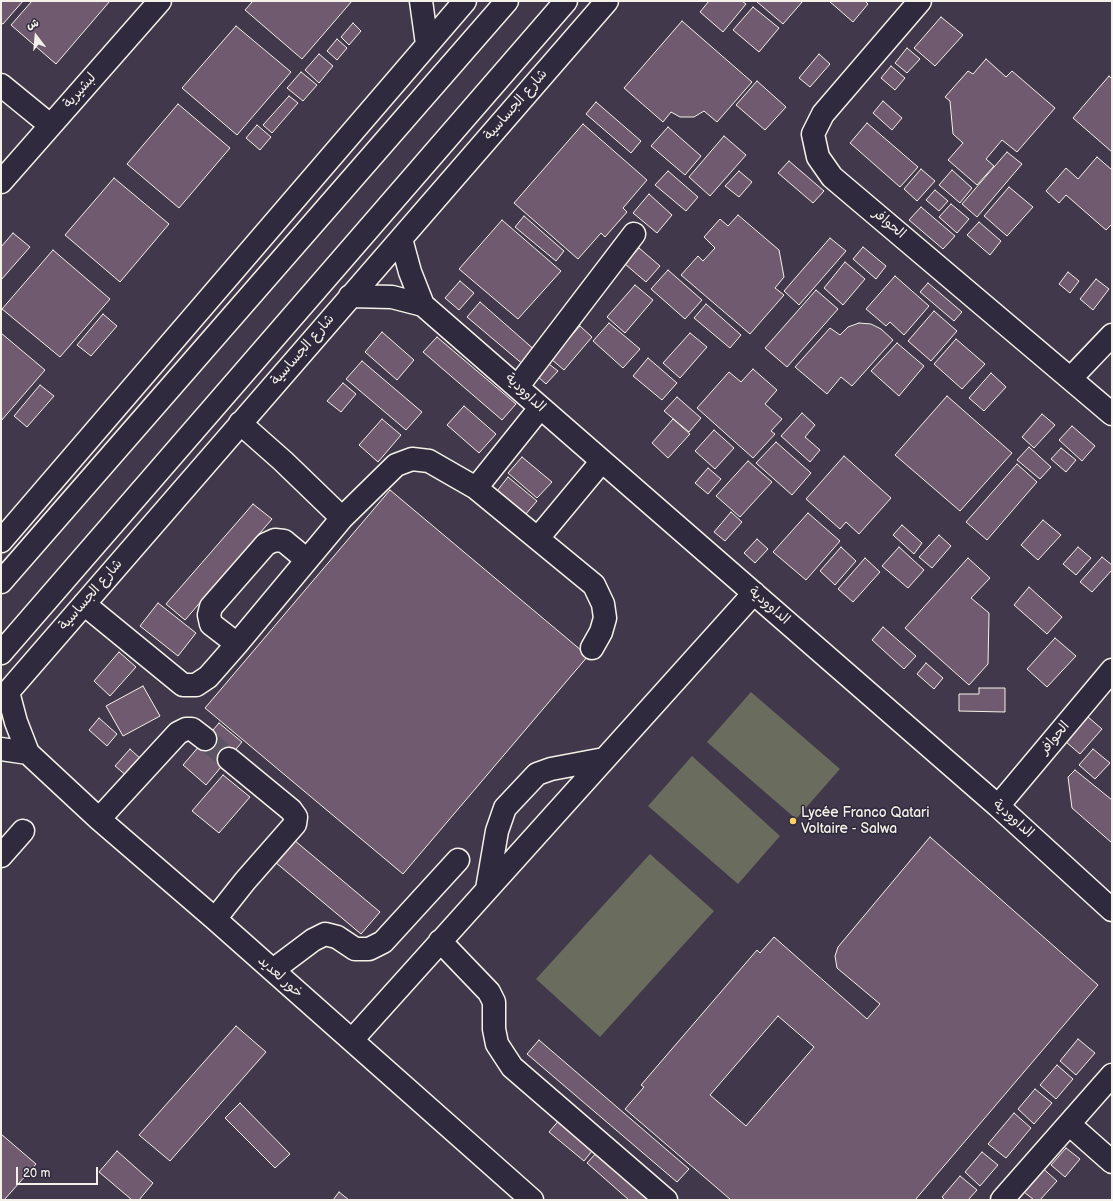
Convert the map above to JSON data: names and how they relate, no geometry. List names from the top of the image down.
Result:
{
  "streets": {
    "street": [
      "لبشيرية",
      "شارع الجساسية",
      "الحوافر",
      "الداوودية",
      "خور لعديد"
    ]
  },
  "crossings": [
    ["شارع الجساسية", "الداوودية"],
    ["شارع الجساسية", "خور لعديد"],
    ["الحوافر", "الداوودية"]
  ],
  "places": ["Lycée Franco Qatari Voltaire - Salwa"],
  "scale_bar": "20 m",
  "north": "top"
}
